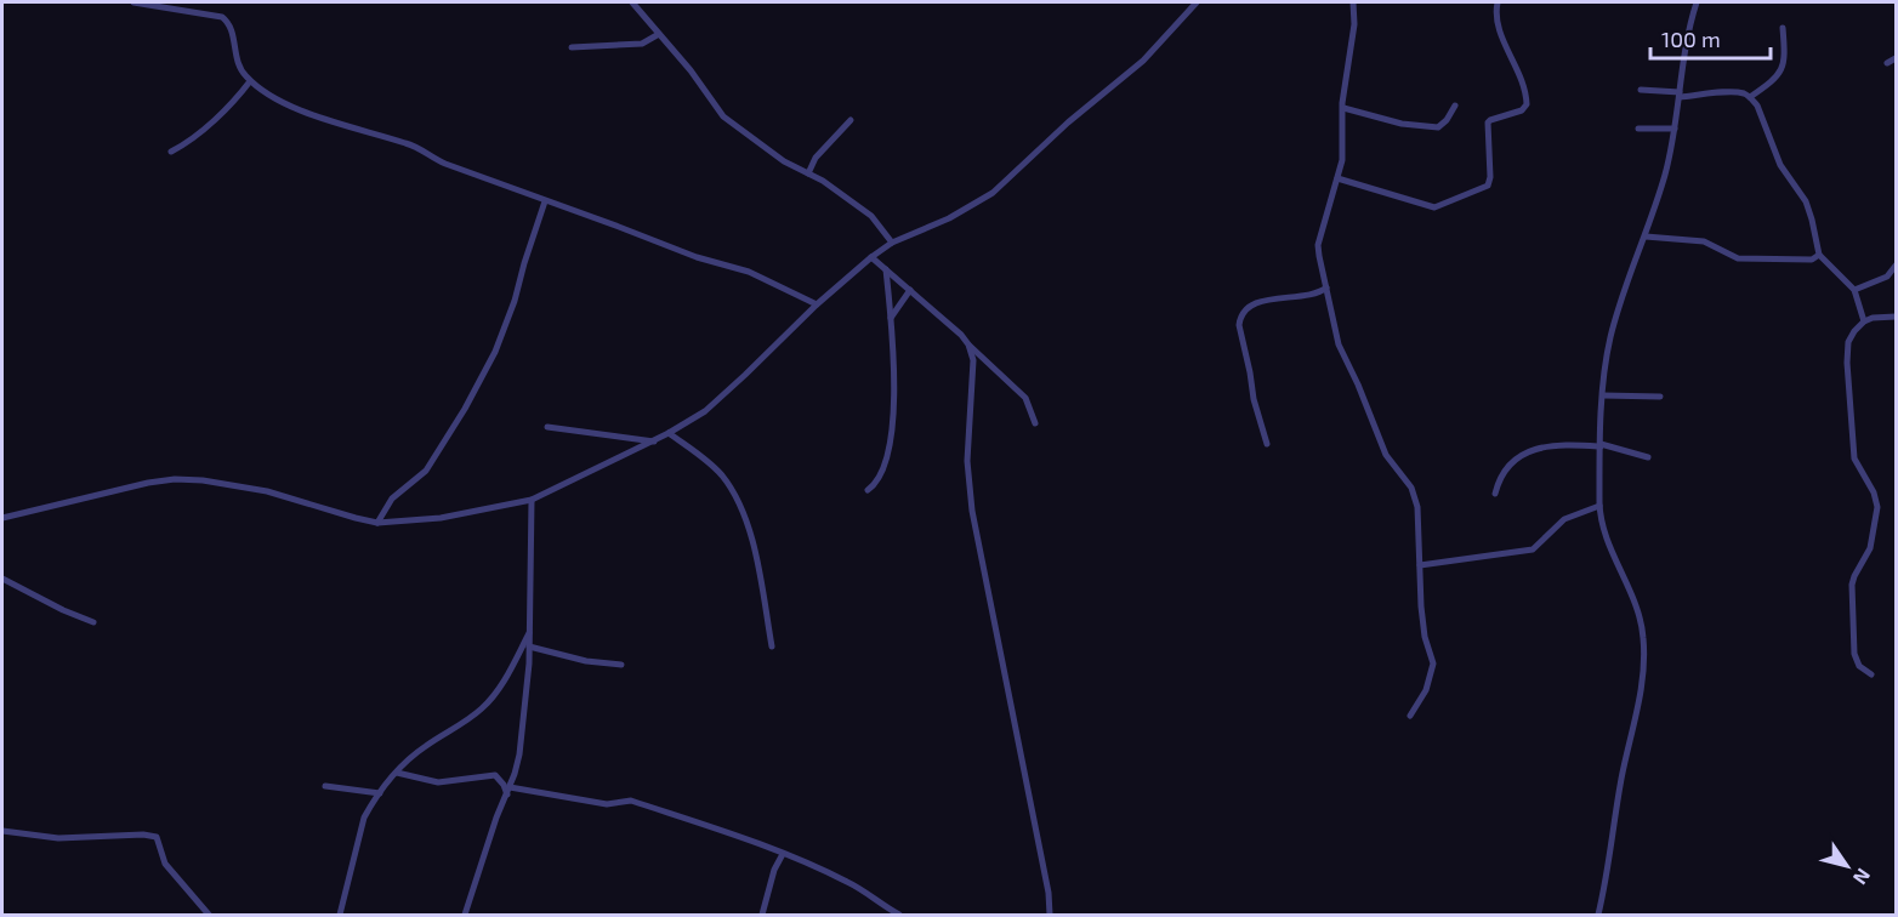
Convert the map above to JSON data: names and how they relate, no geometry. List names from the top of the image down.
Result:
{
  "scale_bar": "100 m",
  "north": "bottom right"
}
